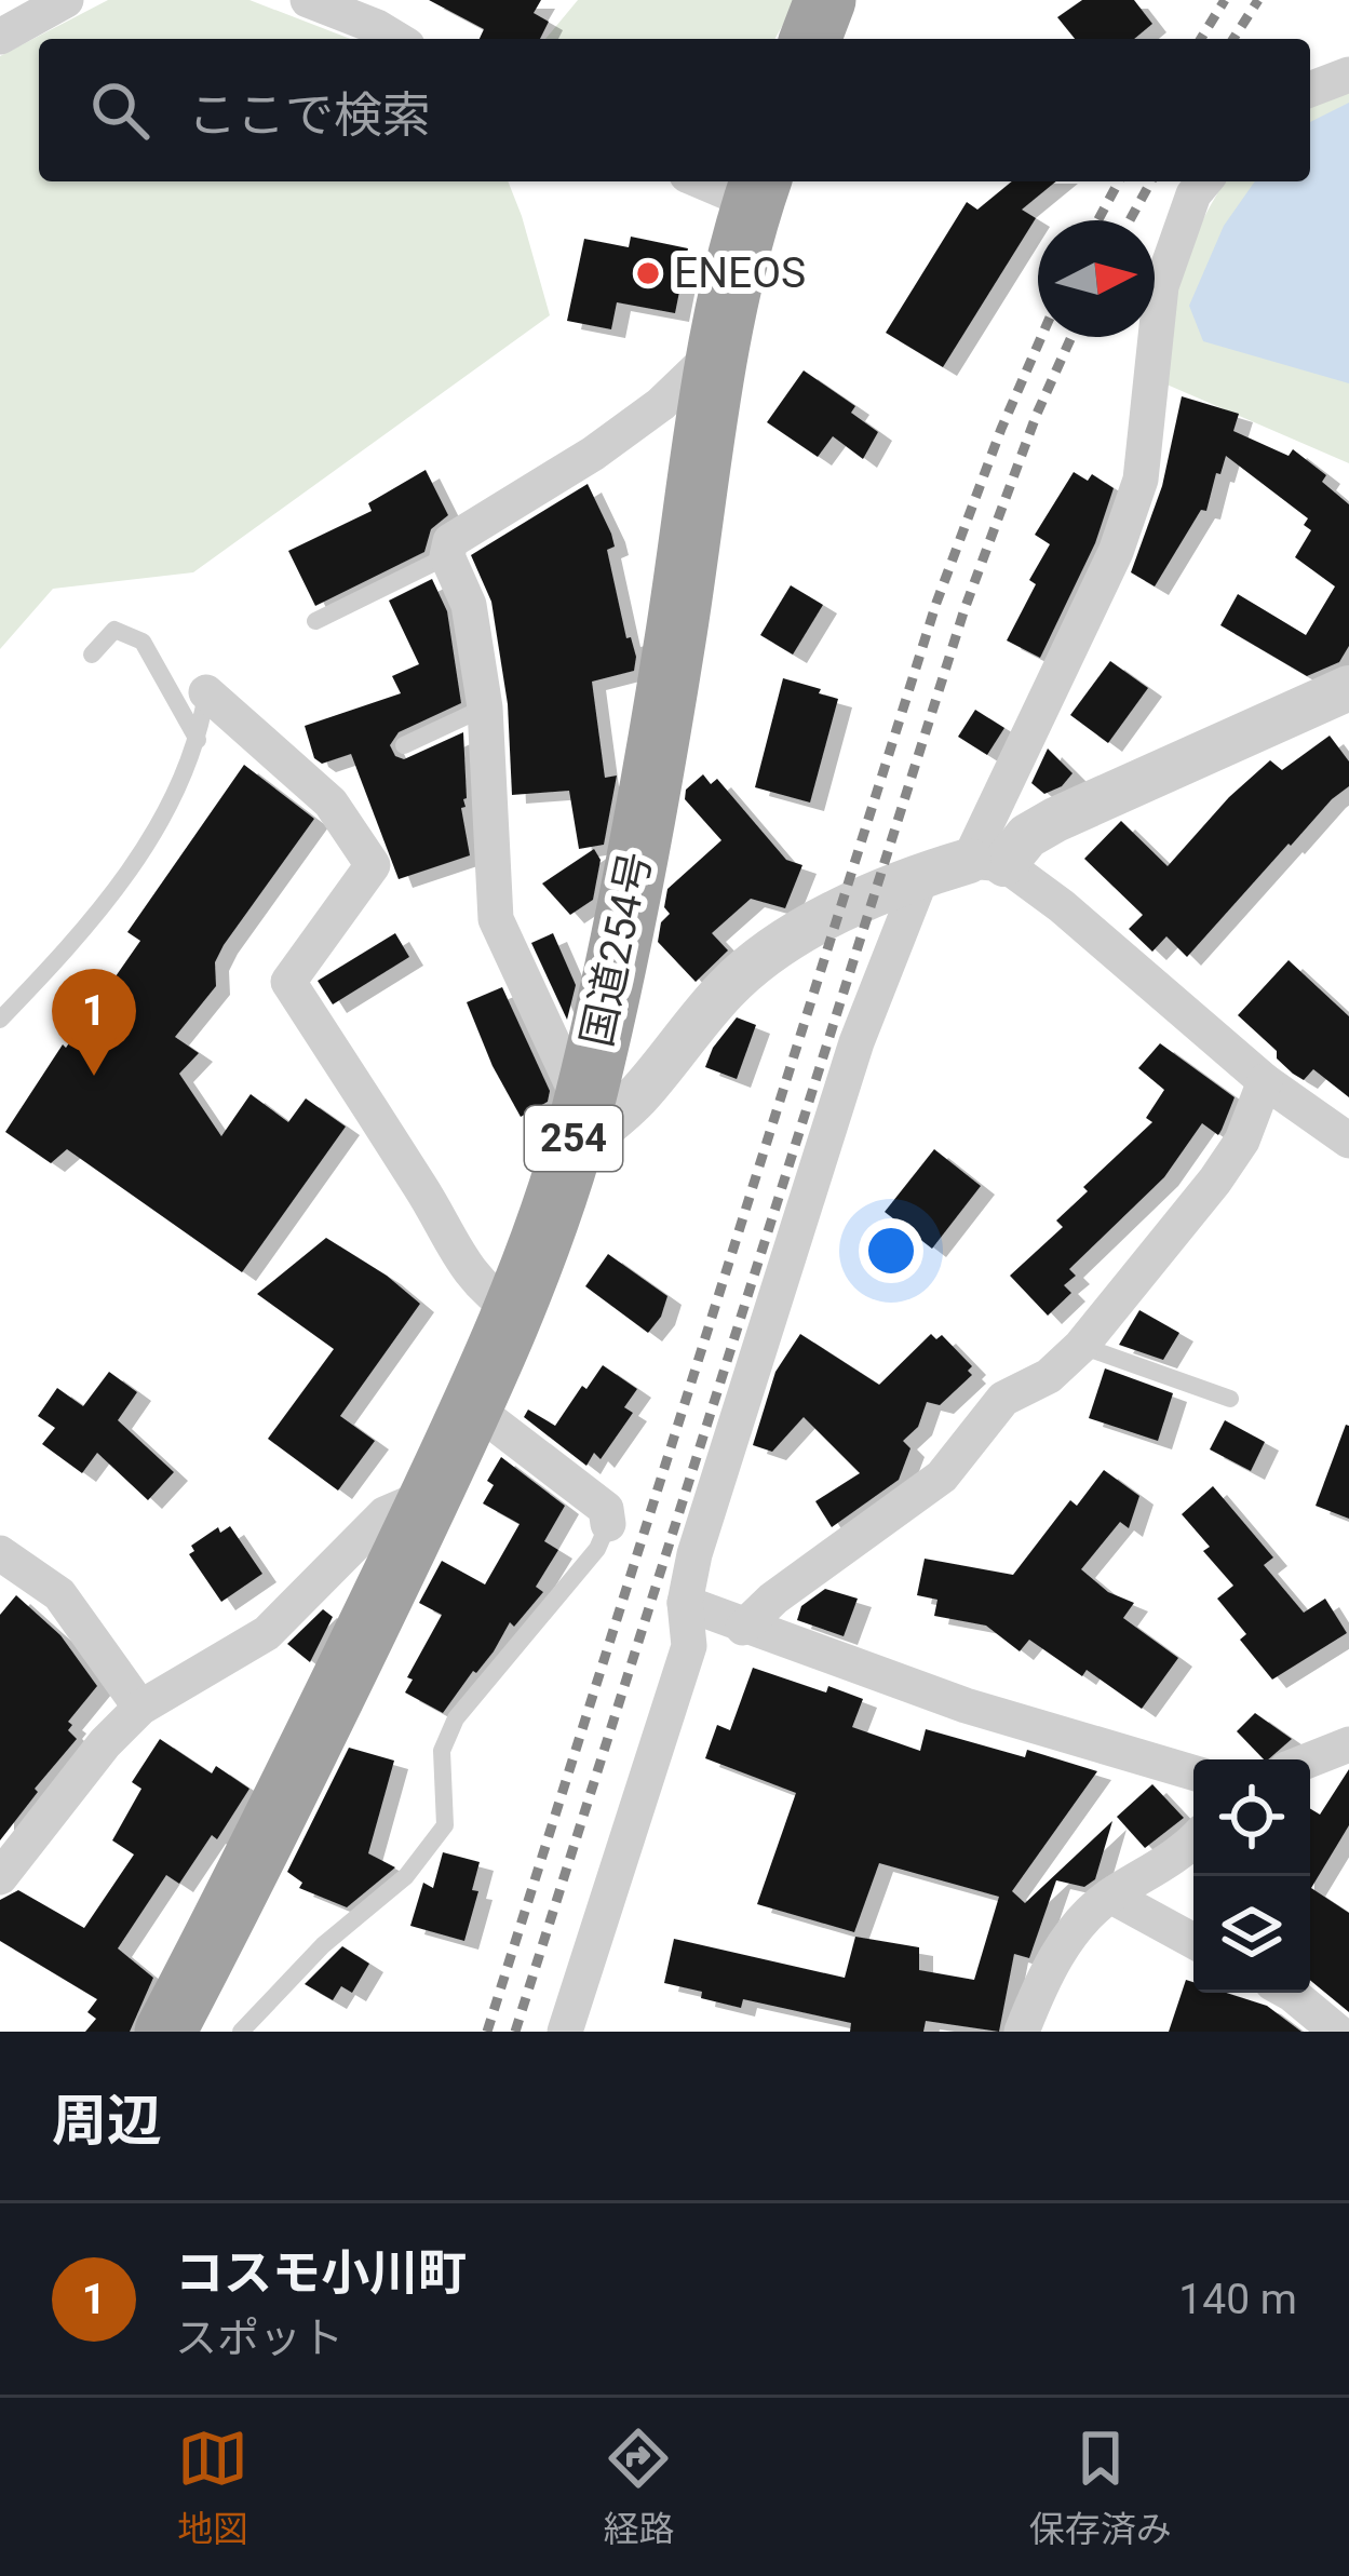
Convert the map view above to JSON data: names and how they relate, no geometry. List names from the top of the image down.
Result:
{
  "streets": {
    "highway": ["国道254号", "254"]
  },
  "places": ["ENEOS"],
  "north": "right",
  "page": {
    "search": "ここで検索",
    "pins": "1",
    "heading": "周辺",
    "list": [
      {
        "mark": "1",
        "name": "コスモ小川町",
        "note": "スポット",
        "value": "140 m"
      }
    ],
    "nav": ["地図", "経路", "保存済み"]
  }
}
